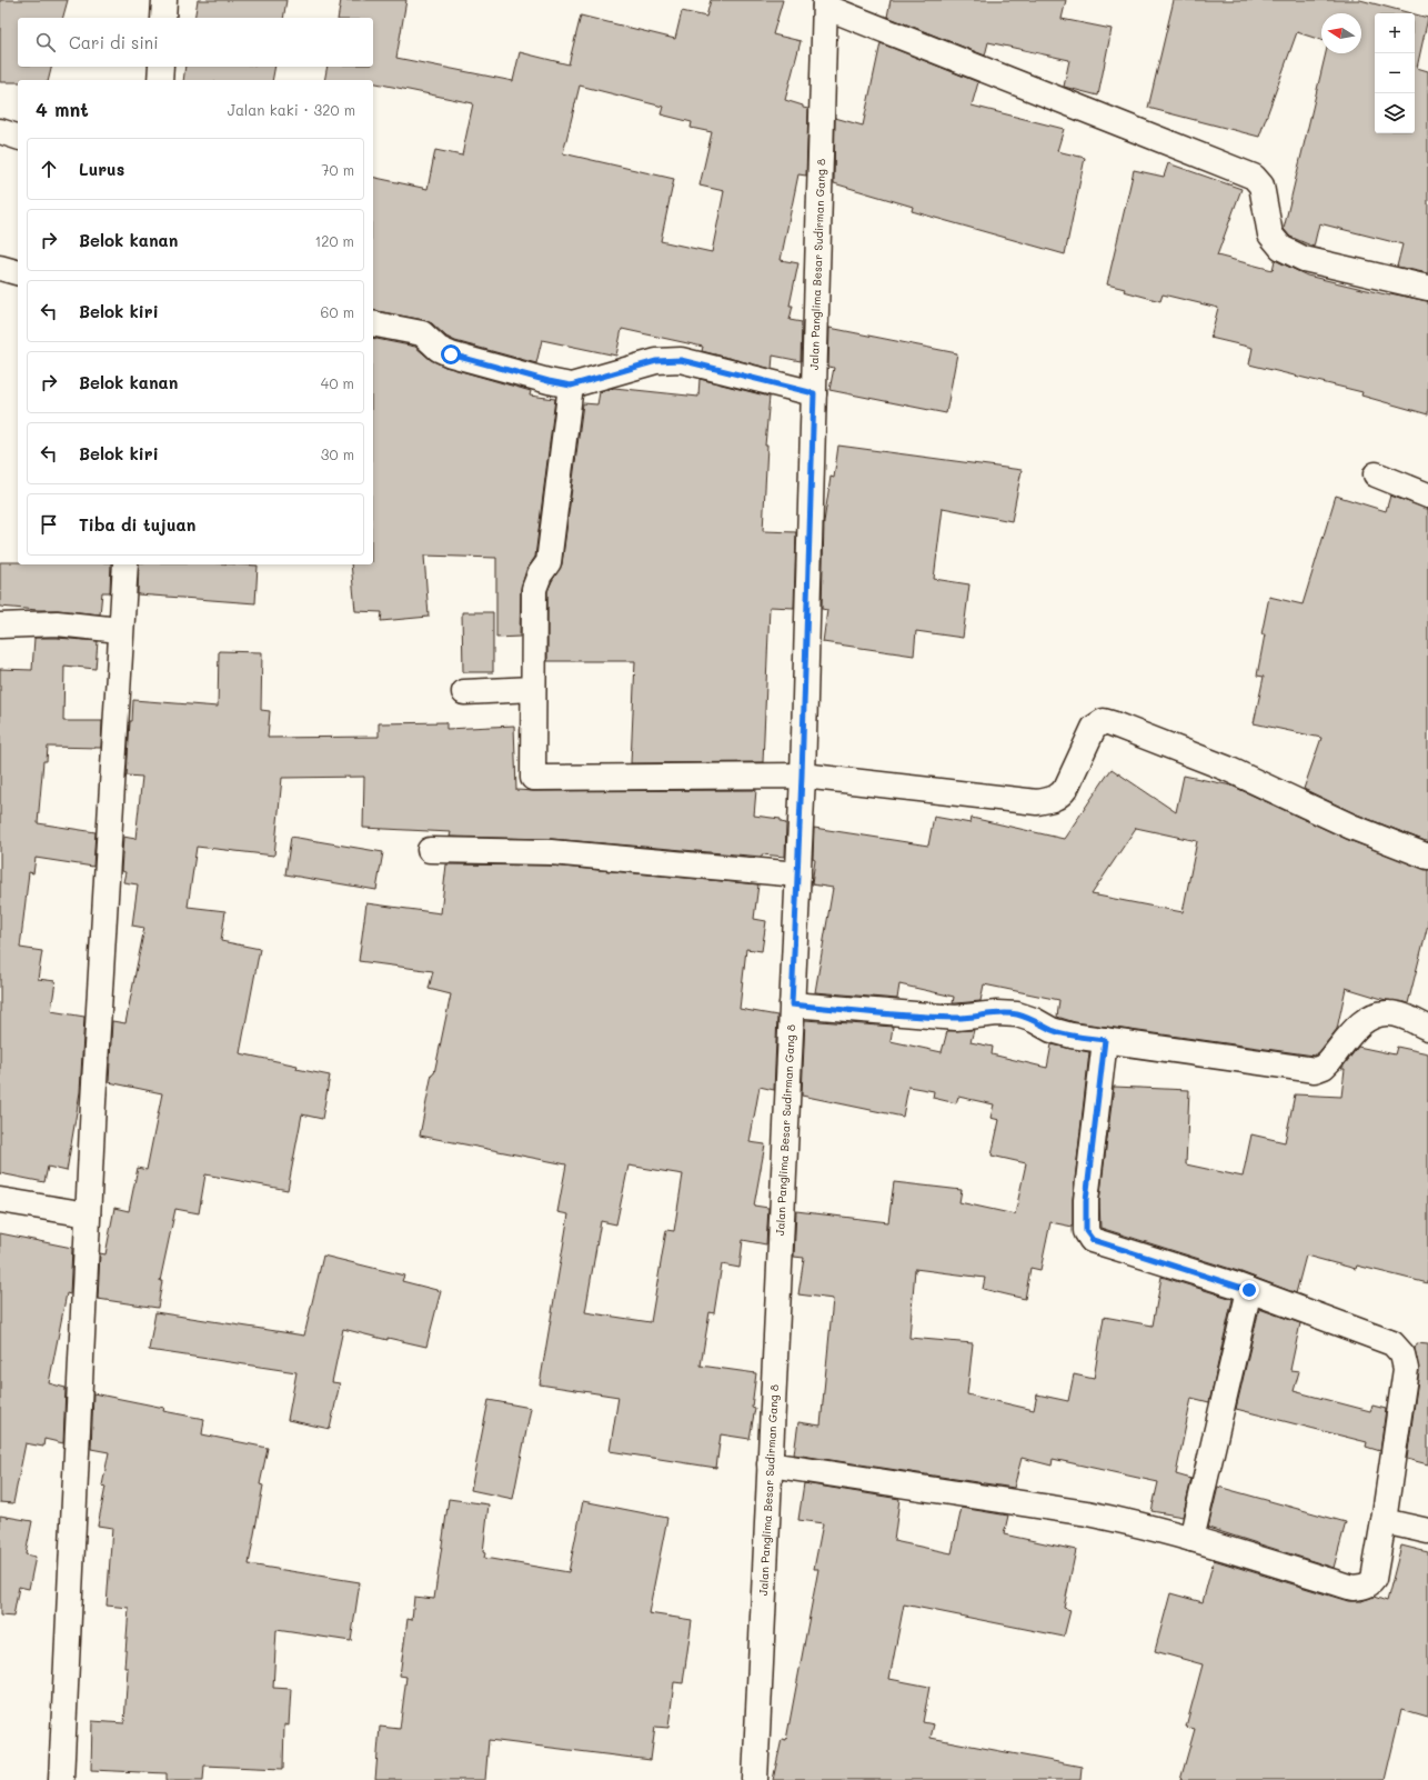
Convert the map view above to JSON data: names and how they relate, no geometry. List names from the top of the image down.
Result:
{
  "streets": {
    "street": ["Jalan Panglima Besar Sudirman Gang 8"]
  },
  "north": "left",
  "page": {
    "map_buttons": ["+", "−"],
    "search": "Cari di sini",
    "heading": ["4 mnt", "Jalan kaki · 320 m"],
    "list": [
      ["Lurus", "70 m"],
      ["Belok kanan", "120 m"],
      ["Belok kiri", "60 m"],
      ["Belok kanan", "40 m"],
      ["Belok kiri", "30 m"],
      "Tiba di tujuan"
    ]
  }
}
